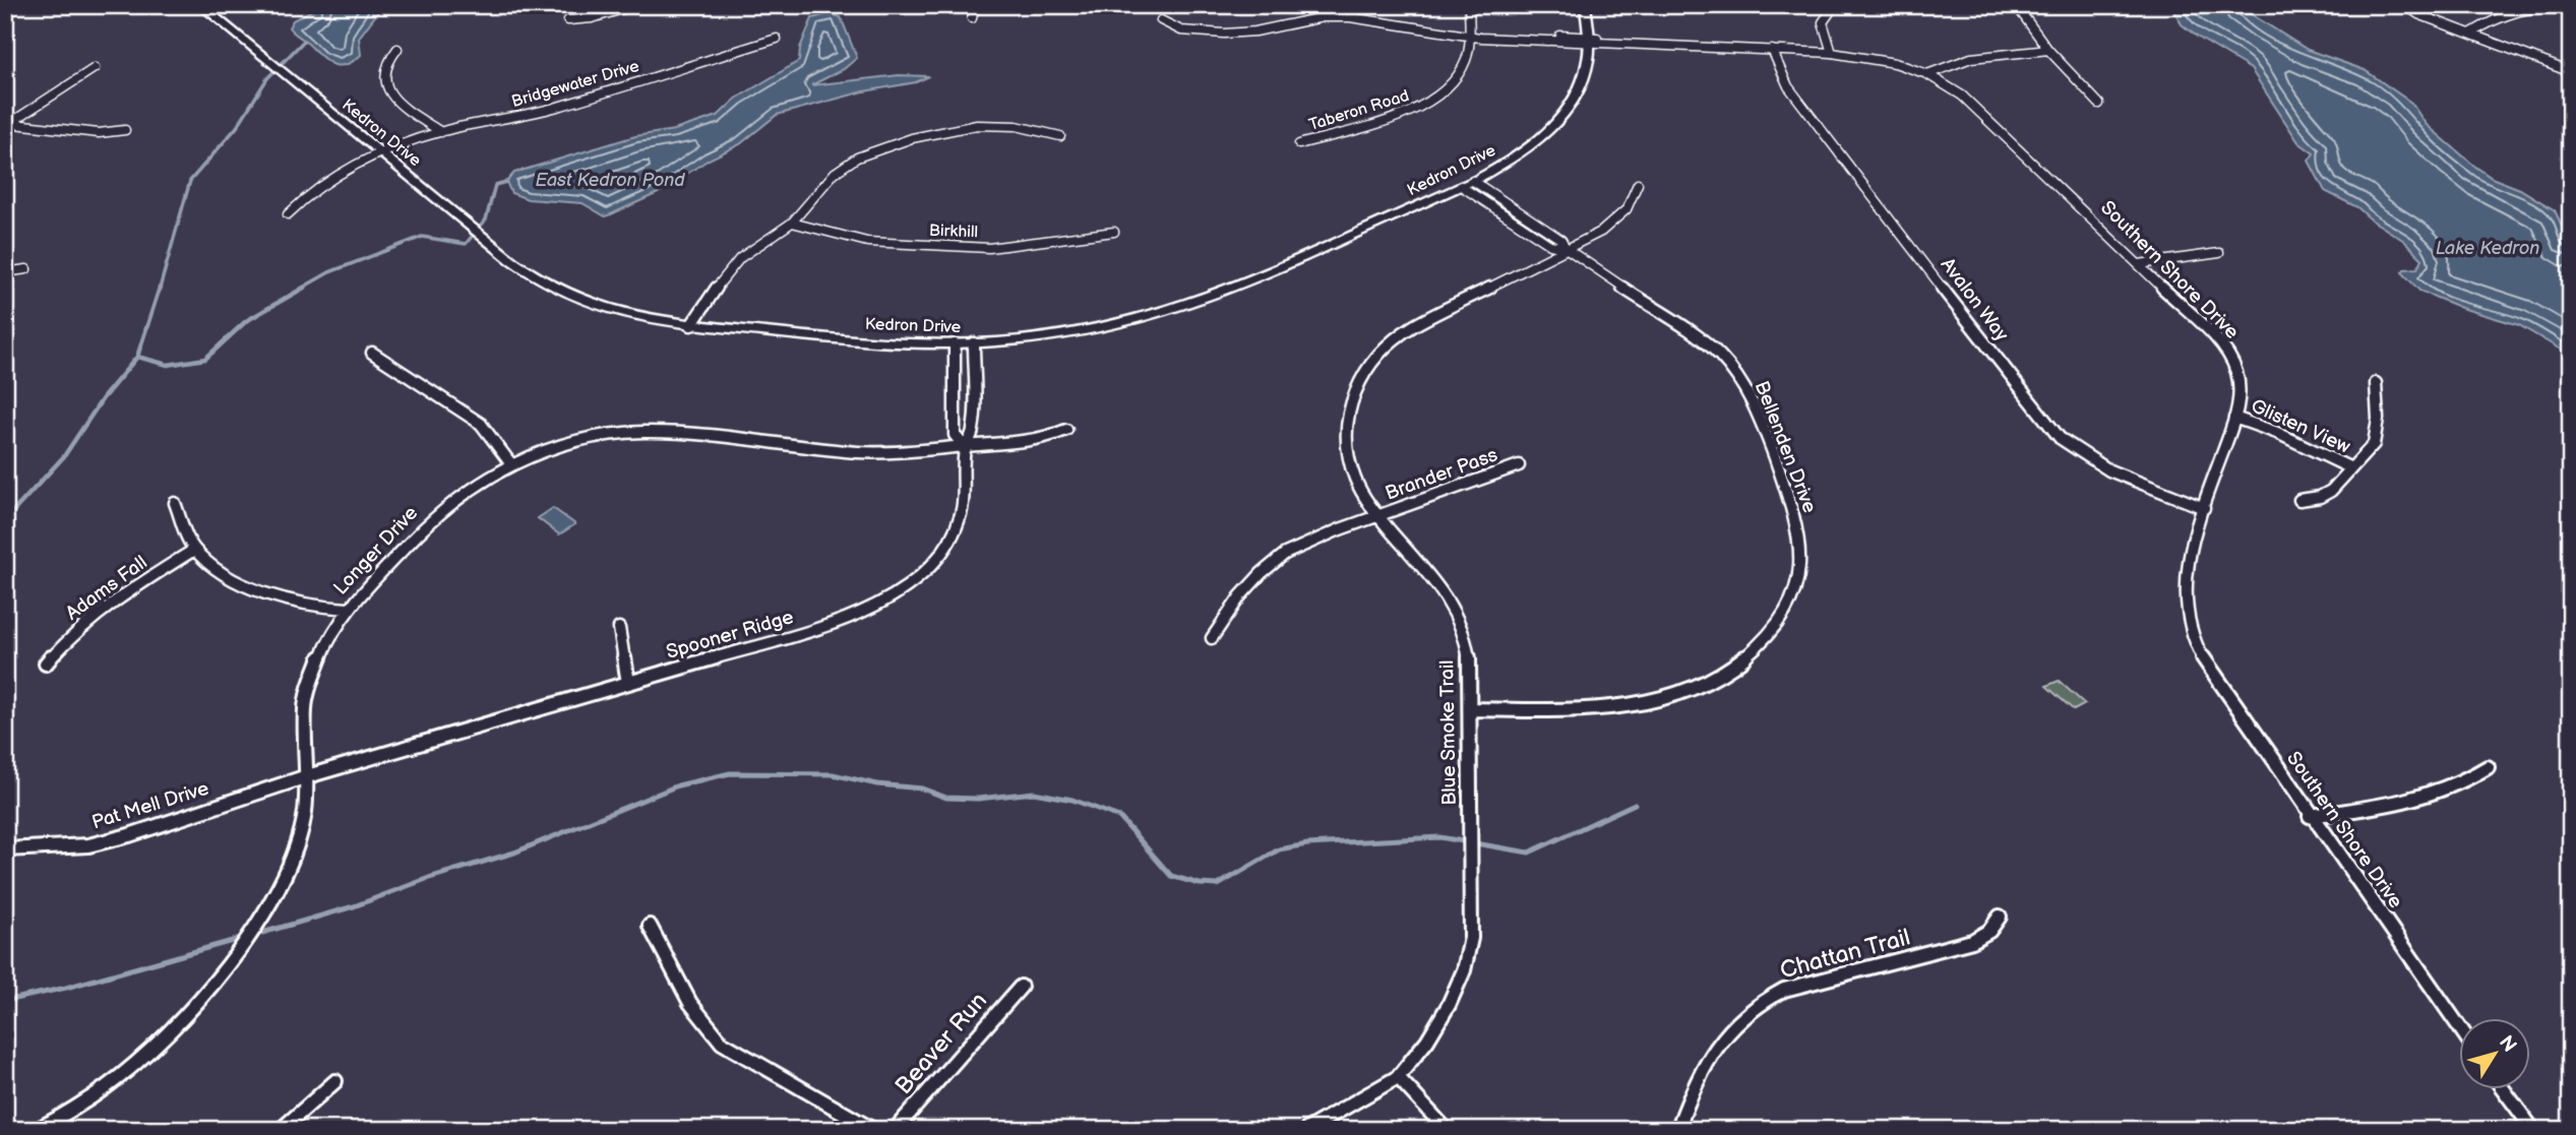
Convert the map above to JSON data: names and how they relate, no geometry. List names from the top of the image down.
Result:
{
  "streets": {
    "street": [
      "Bridgewater Drive",
      "Taberon Road",
      "Kedron Drive",
      "Birkhill",
      "Southern Shore Drive",
      "Avalon Way",
      "Glisten View",
      "Bellenden Drive",
      "Brander Pass",
      "Longer Drive",
      "Adams Fall",
      "Spooner Ridge",
      "Blue Smoke Trail",
      "Pat Mell Drive",
      "Chattan Trail",
      "Beaver Run"
    ]
  },
  "crossings": [
    ["Bridgewater Drive", "Kedron Drive"],
    ["Taberon Road", "Southern Shore Drive"],
    ["Kedron Drive", "Southern Shore Drive"],
    ["Kedron Drive", "Bellenden Drive"],
    ["Kedron Drive", "Spooner Ridge"],
    ["Southern Shore Drive", "Avalon Way"],
    ["Southern Shore Drive", "Glisten View"],
    ["Bellenden Drive", "Blue Smoke Trail"],
    ["Brander Pass", "Blue Smoke Trail"],
    ["Longer Drive", "Spooner Ridge"],
    ["Longer Drive", "Pat Mell Drive"],
    ["Spooner Ridge", "Pat Mell Drive"]
  ],
  "water": ["East Kedron Pond", "Lake Kedron"],
  "north": "top right"
}
